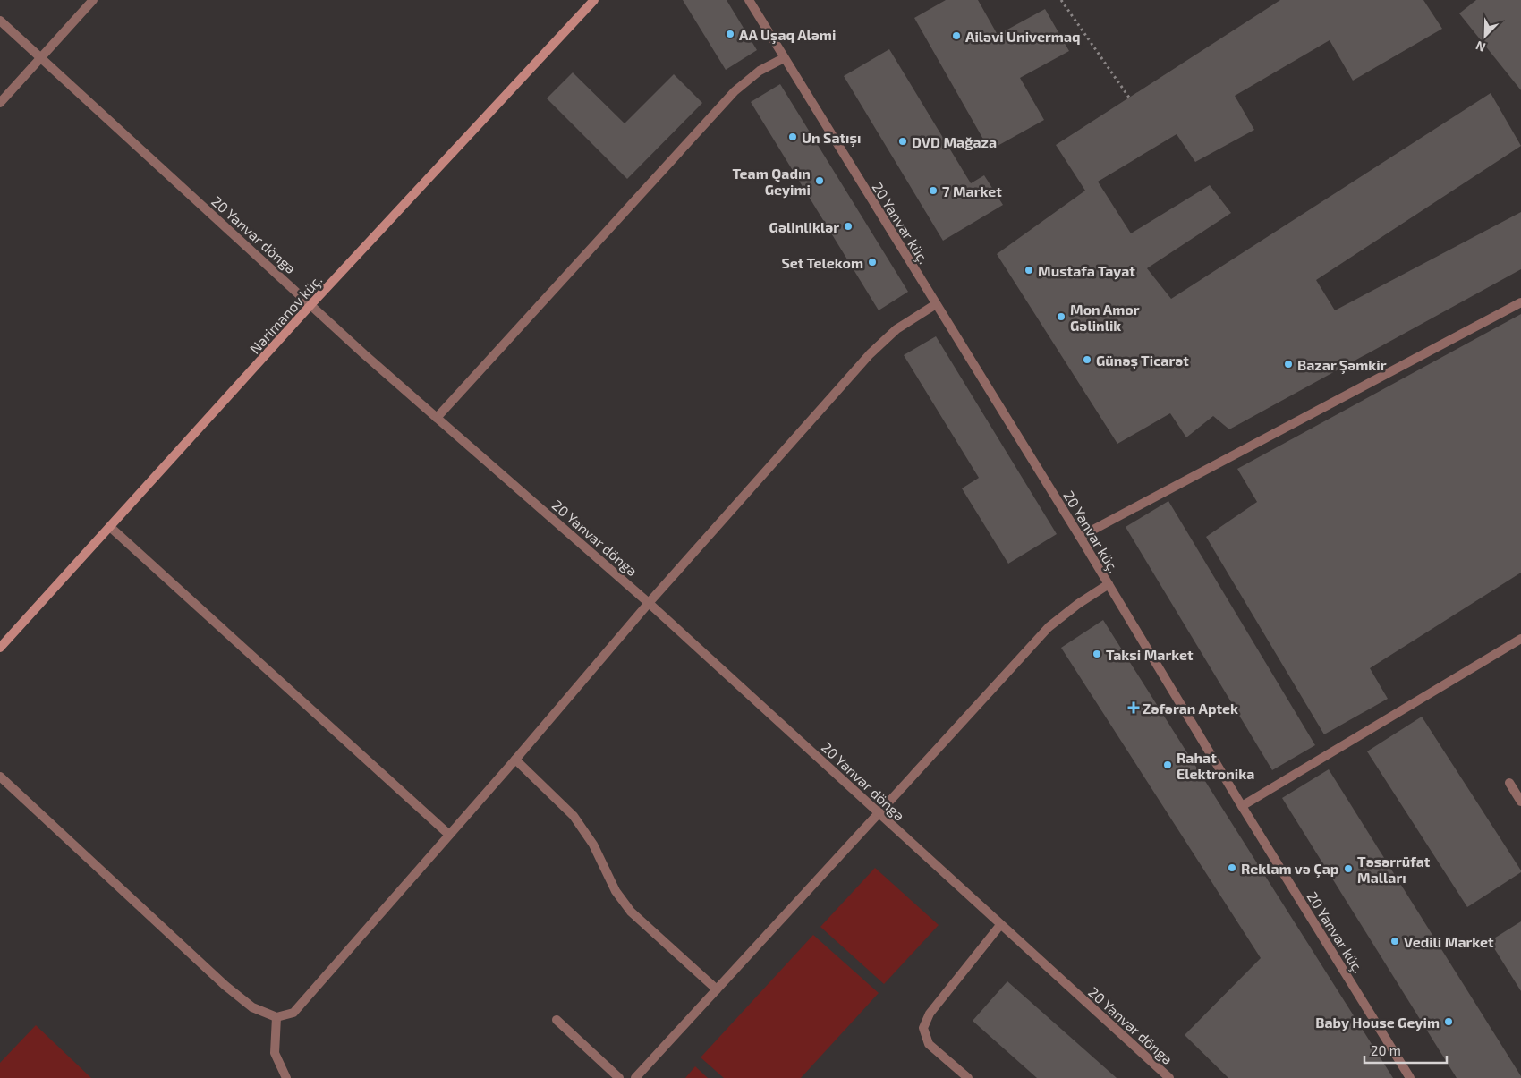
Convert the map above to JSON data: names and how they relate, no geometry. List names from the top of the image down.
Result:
{
  "streets": {
    "street": ["20 Yanvar küç.", "20 Yanvar döngə", "Nərimanov küç."]
  },
  "crossings": [
    ["20 Yanvar döngə", "Nərimanov küç."]
  ],
  "places": {
    "other": [
      "AA Uşaq Aləmi",
      "Ailəvi Univermaq",
      "Un Satışı",
      "DVD Mağaza",
      "Team Qadın Geyimi",
      "7 Market",
      "Gəlinliklər",
      "Set Telekom",
      "Mustafa Tayat",
      "Mon Amor Gəlinlik",
      "Günəş Ticarət",
      "Bazar Şəmkir",
      "Taksi Market",
      "Rahat Elektronika",
      "Reklam və Çap",
      "Təsərrüfat Malları",
      "Vedili Market",
      "Baby House Geyim"
    ],
    "health": ["Zəfəran Aptek"]
  },
  "scale_bar": "20 m",
  "north": "bottom left"
}
